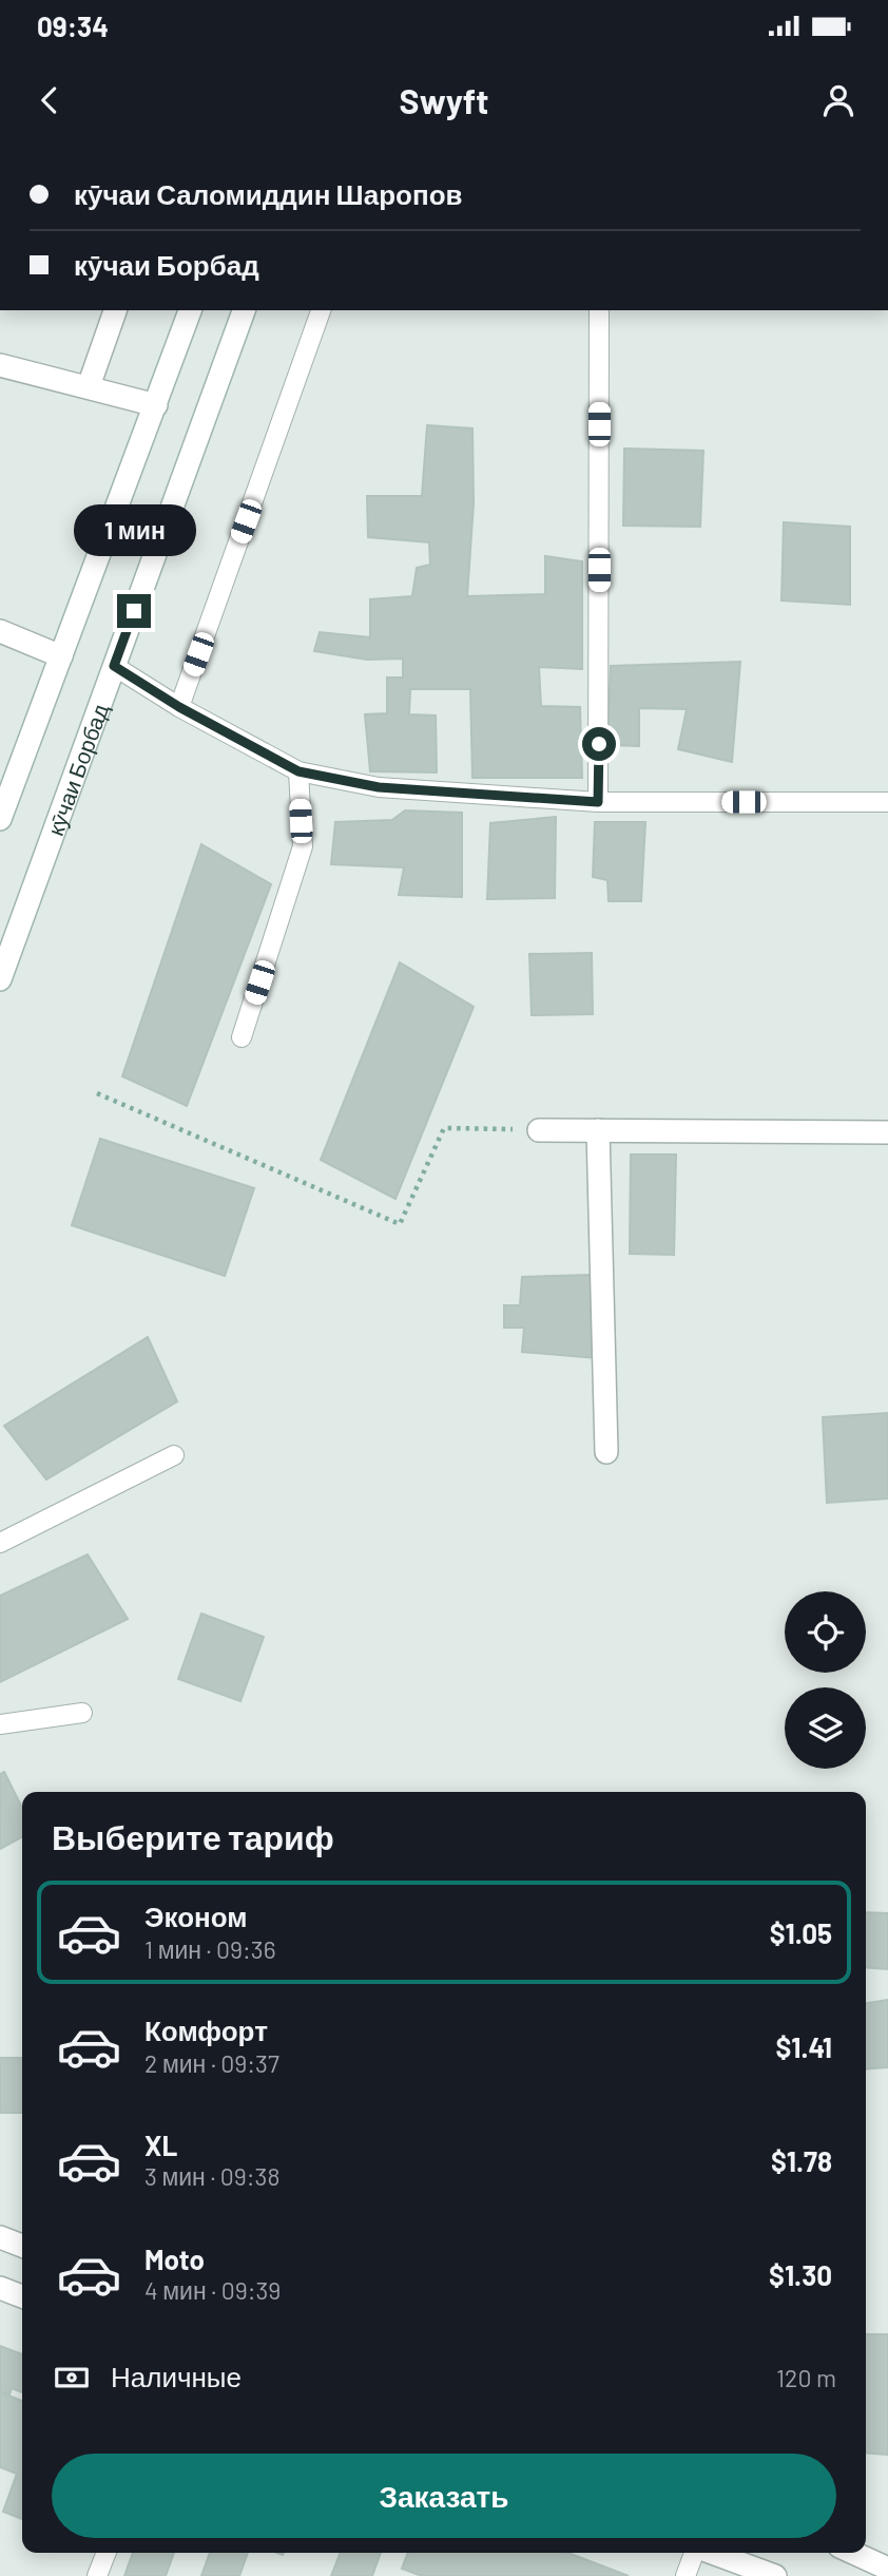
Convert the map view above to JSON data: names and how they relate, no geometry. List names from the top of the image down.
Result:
{
  "streets": {
    "main road": ["кӯчаи Борбад"]
  },
  "page": {
    "status": "09:34",
    "header": "Swyft",
    "banner": ["кӯчаи Саломиддин Шаропов", "кӯчаи Борбад"],
    "bubble": "1 мин",
    "heading": "Выберите тариф",
    "list": [
      {
        "name": "Эконом",
        "note": "1 мин · 09:36",
        "value": "$1.05"
      },
      {
        "name": "Комфорт",
        "note": "2 мин · 09:37",
        "value": "$1.41"
      },
      {
        "name": "XL",
        "note": "3 мин · 09:38",
        "value": "$1.78"
      },
      {
        "name": "Moto",
        "note": "4 мин · 09:39",
        "value": "$1.30"
      }
    ],
    "pay": ["Наличные", "120 m"],
    "buttons": "Заказать"
  }
}
